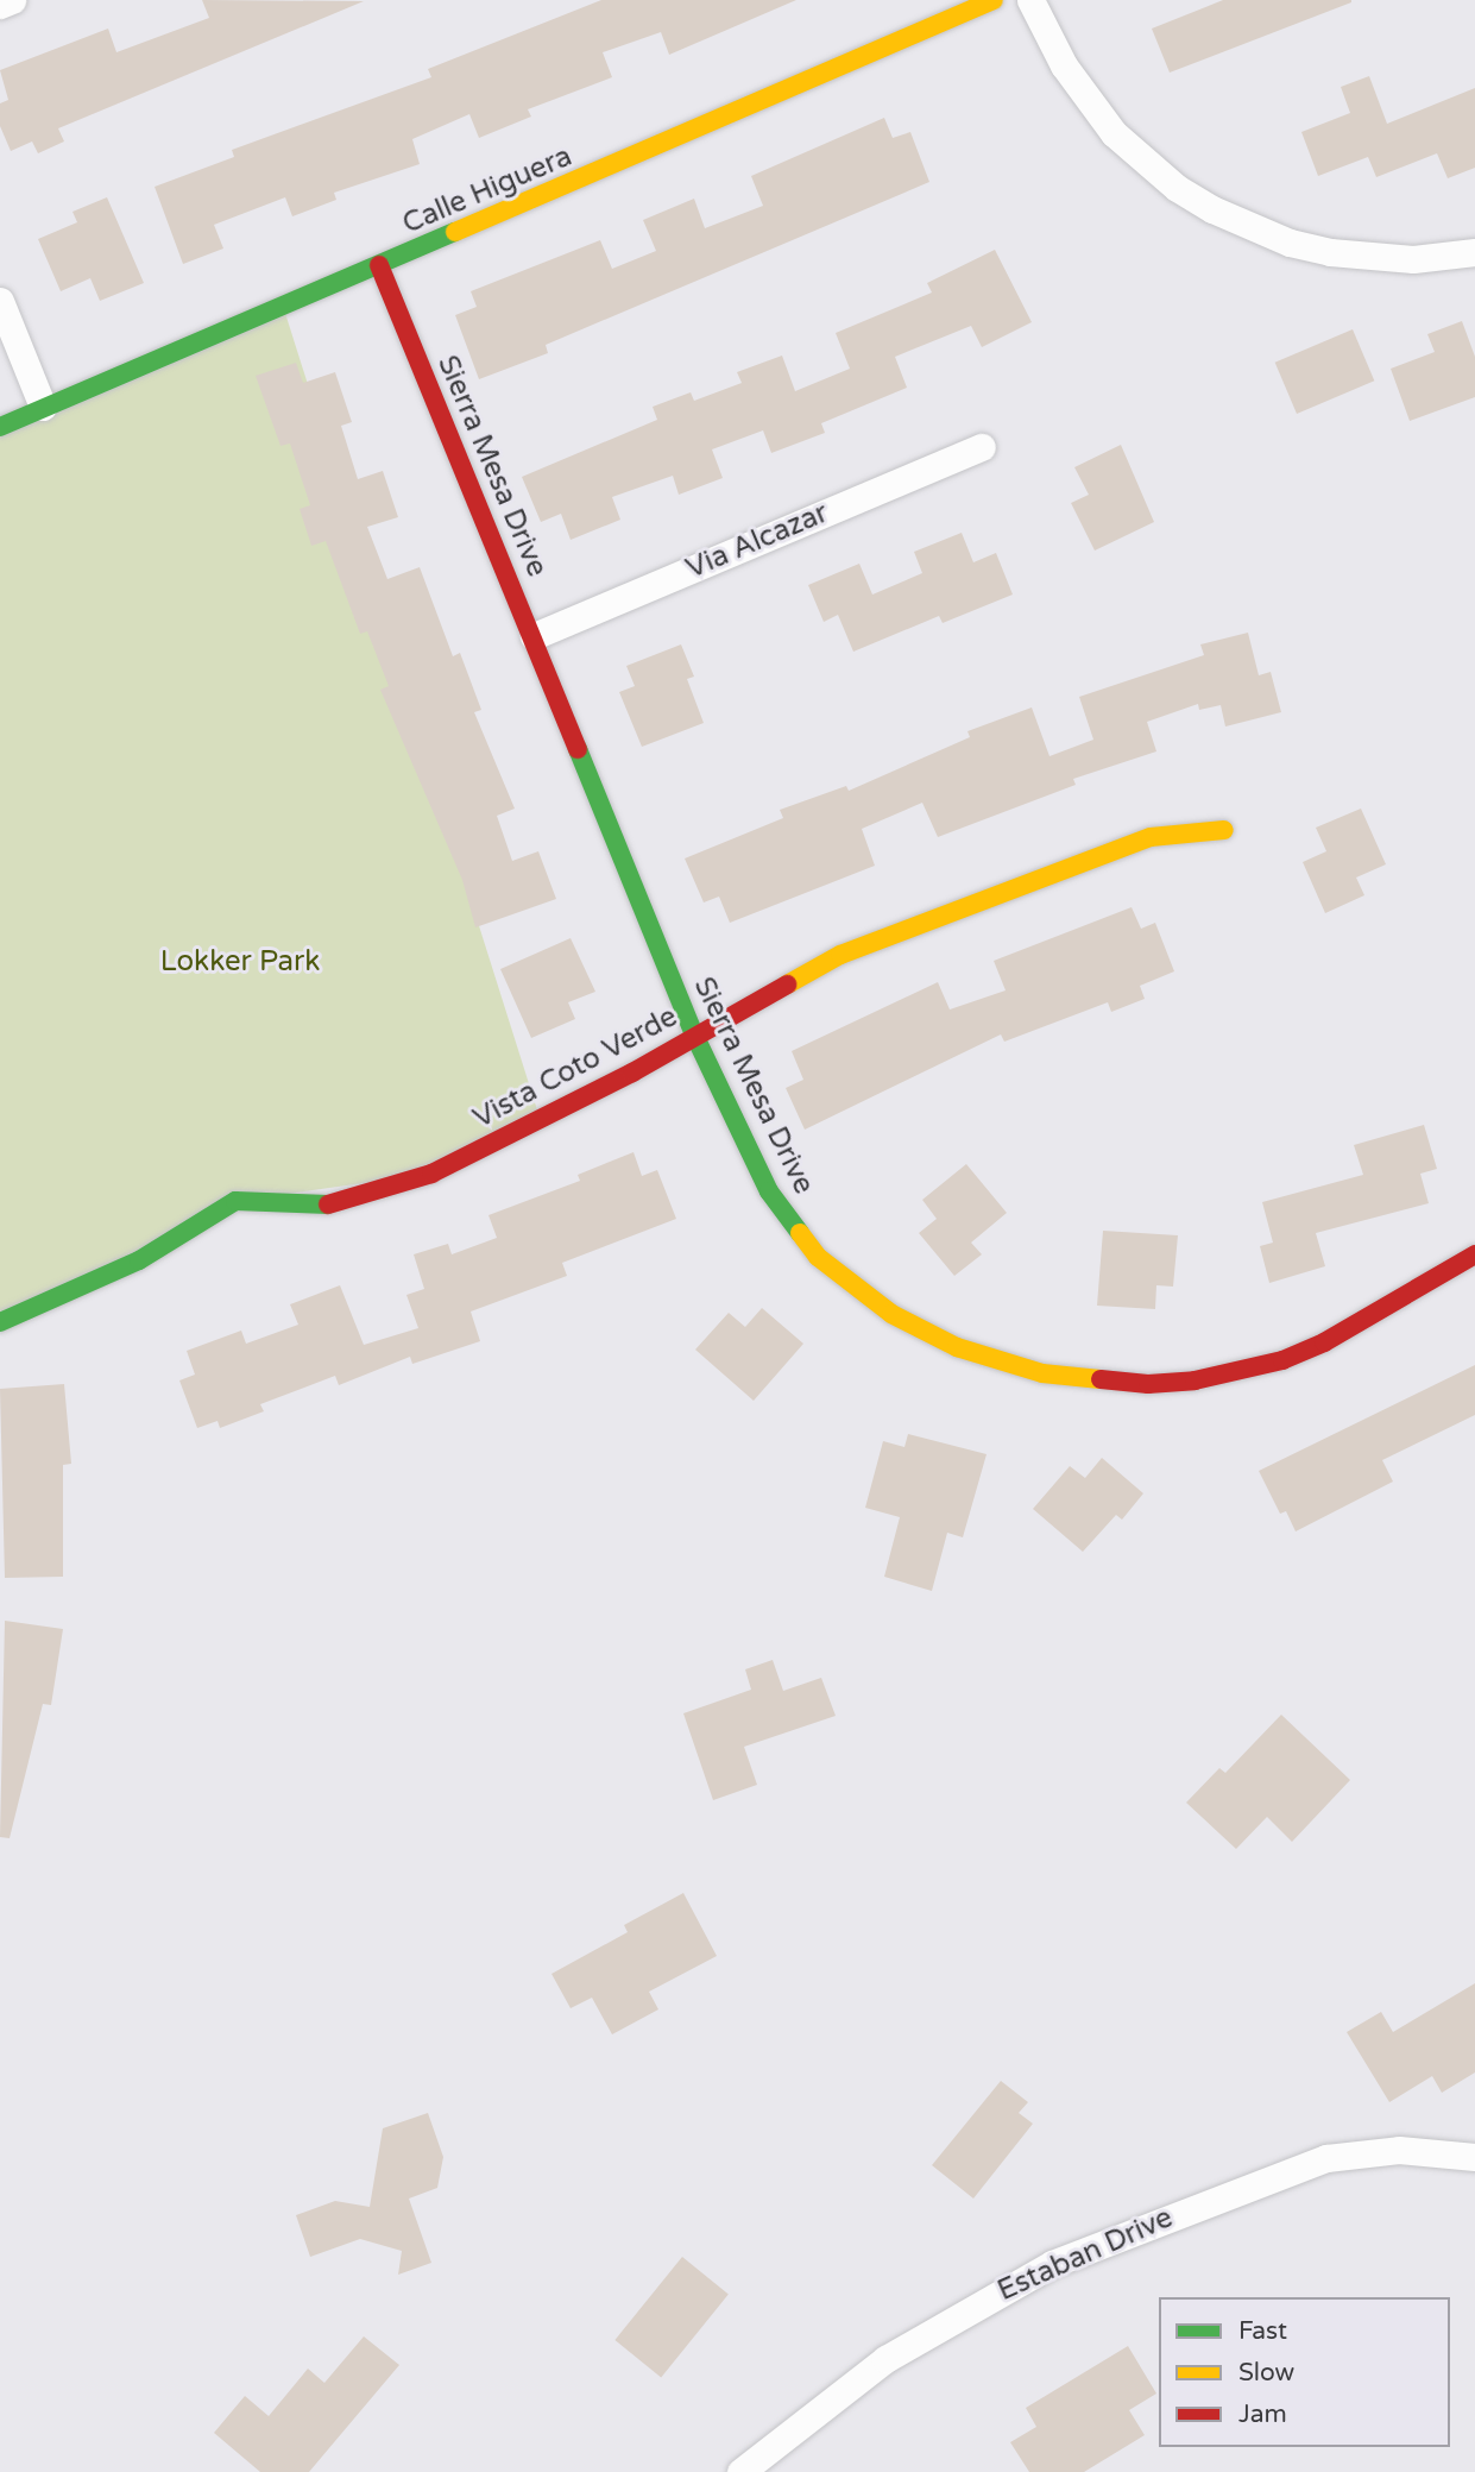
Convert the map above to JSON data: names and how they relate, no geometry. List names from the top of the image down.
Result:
{
  "streets": {
    "street": [
      "Calle Higuera",
      "Sierra Mesa Drive",
      "Via Alcazar",
      "Vista Coto Verde",
      "Estaban Drive"
    ]
  },
  "crossings": [
    ["Calle Higuera", "Sierra Mesa Drive"],
    ["Sierra Mesa Drive", "Via Alcazar"],
    ["Sierra Mesa Drive", "Vista Coto Verde"]
  ],
  "parks": ["Lokker Park"],
  "legend": ["Fast", "Slow", "Jam"]
}
